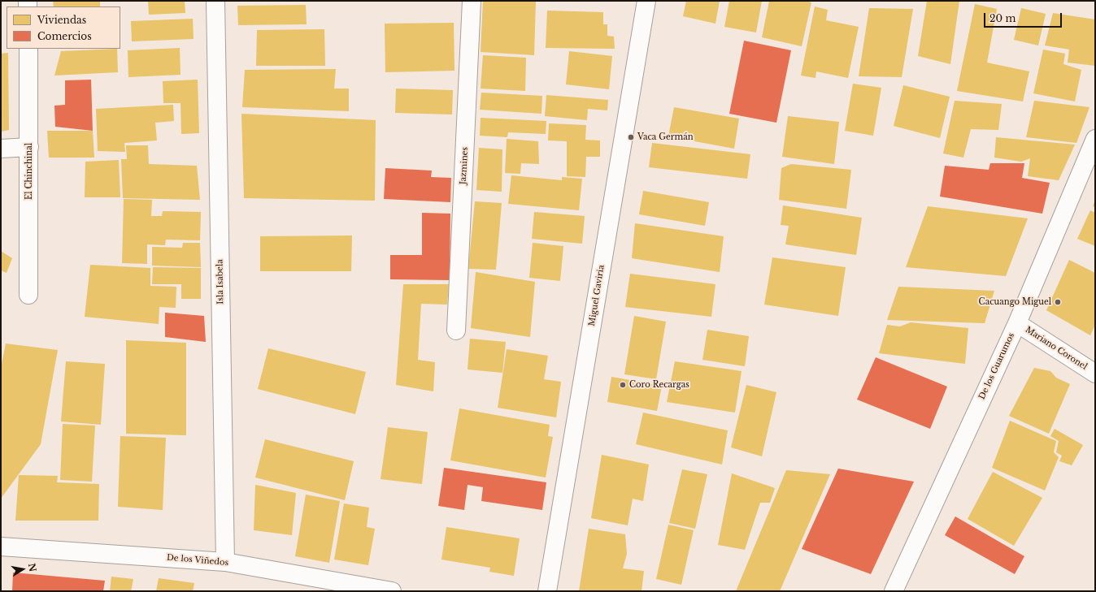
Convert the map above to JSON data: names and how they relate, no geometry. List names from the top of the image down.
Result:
{
  "streets": {
    "street": [
      "Jazmines",
      "El Chinchinal",
      "Isla Isabela",
      "Miguel Gaviria",
      "Mariano Coronel",
      "De los Guarumos",
      "De los Viñedos"
    ]
  },
  "crossings": [
    ["Isla Isabela", "De los Viñedos"],
    ["Mariano Coronel", "De los Guarumos"]
  ],
  "places": ["Vaca Germán", "Cacuango Miguel", "Coro Recargas"],
  "legend": ["Viviendas", "Comercios"],
  "scale_bar": "20 m",
  "north": "right"
}
